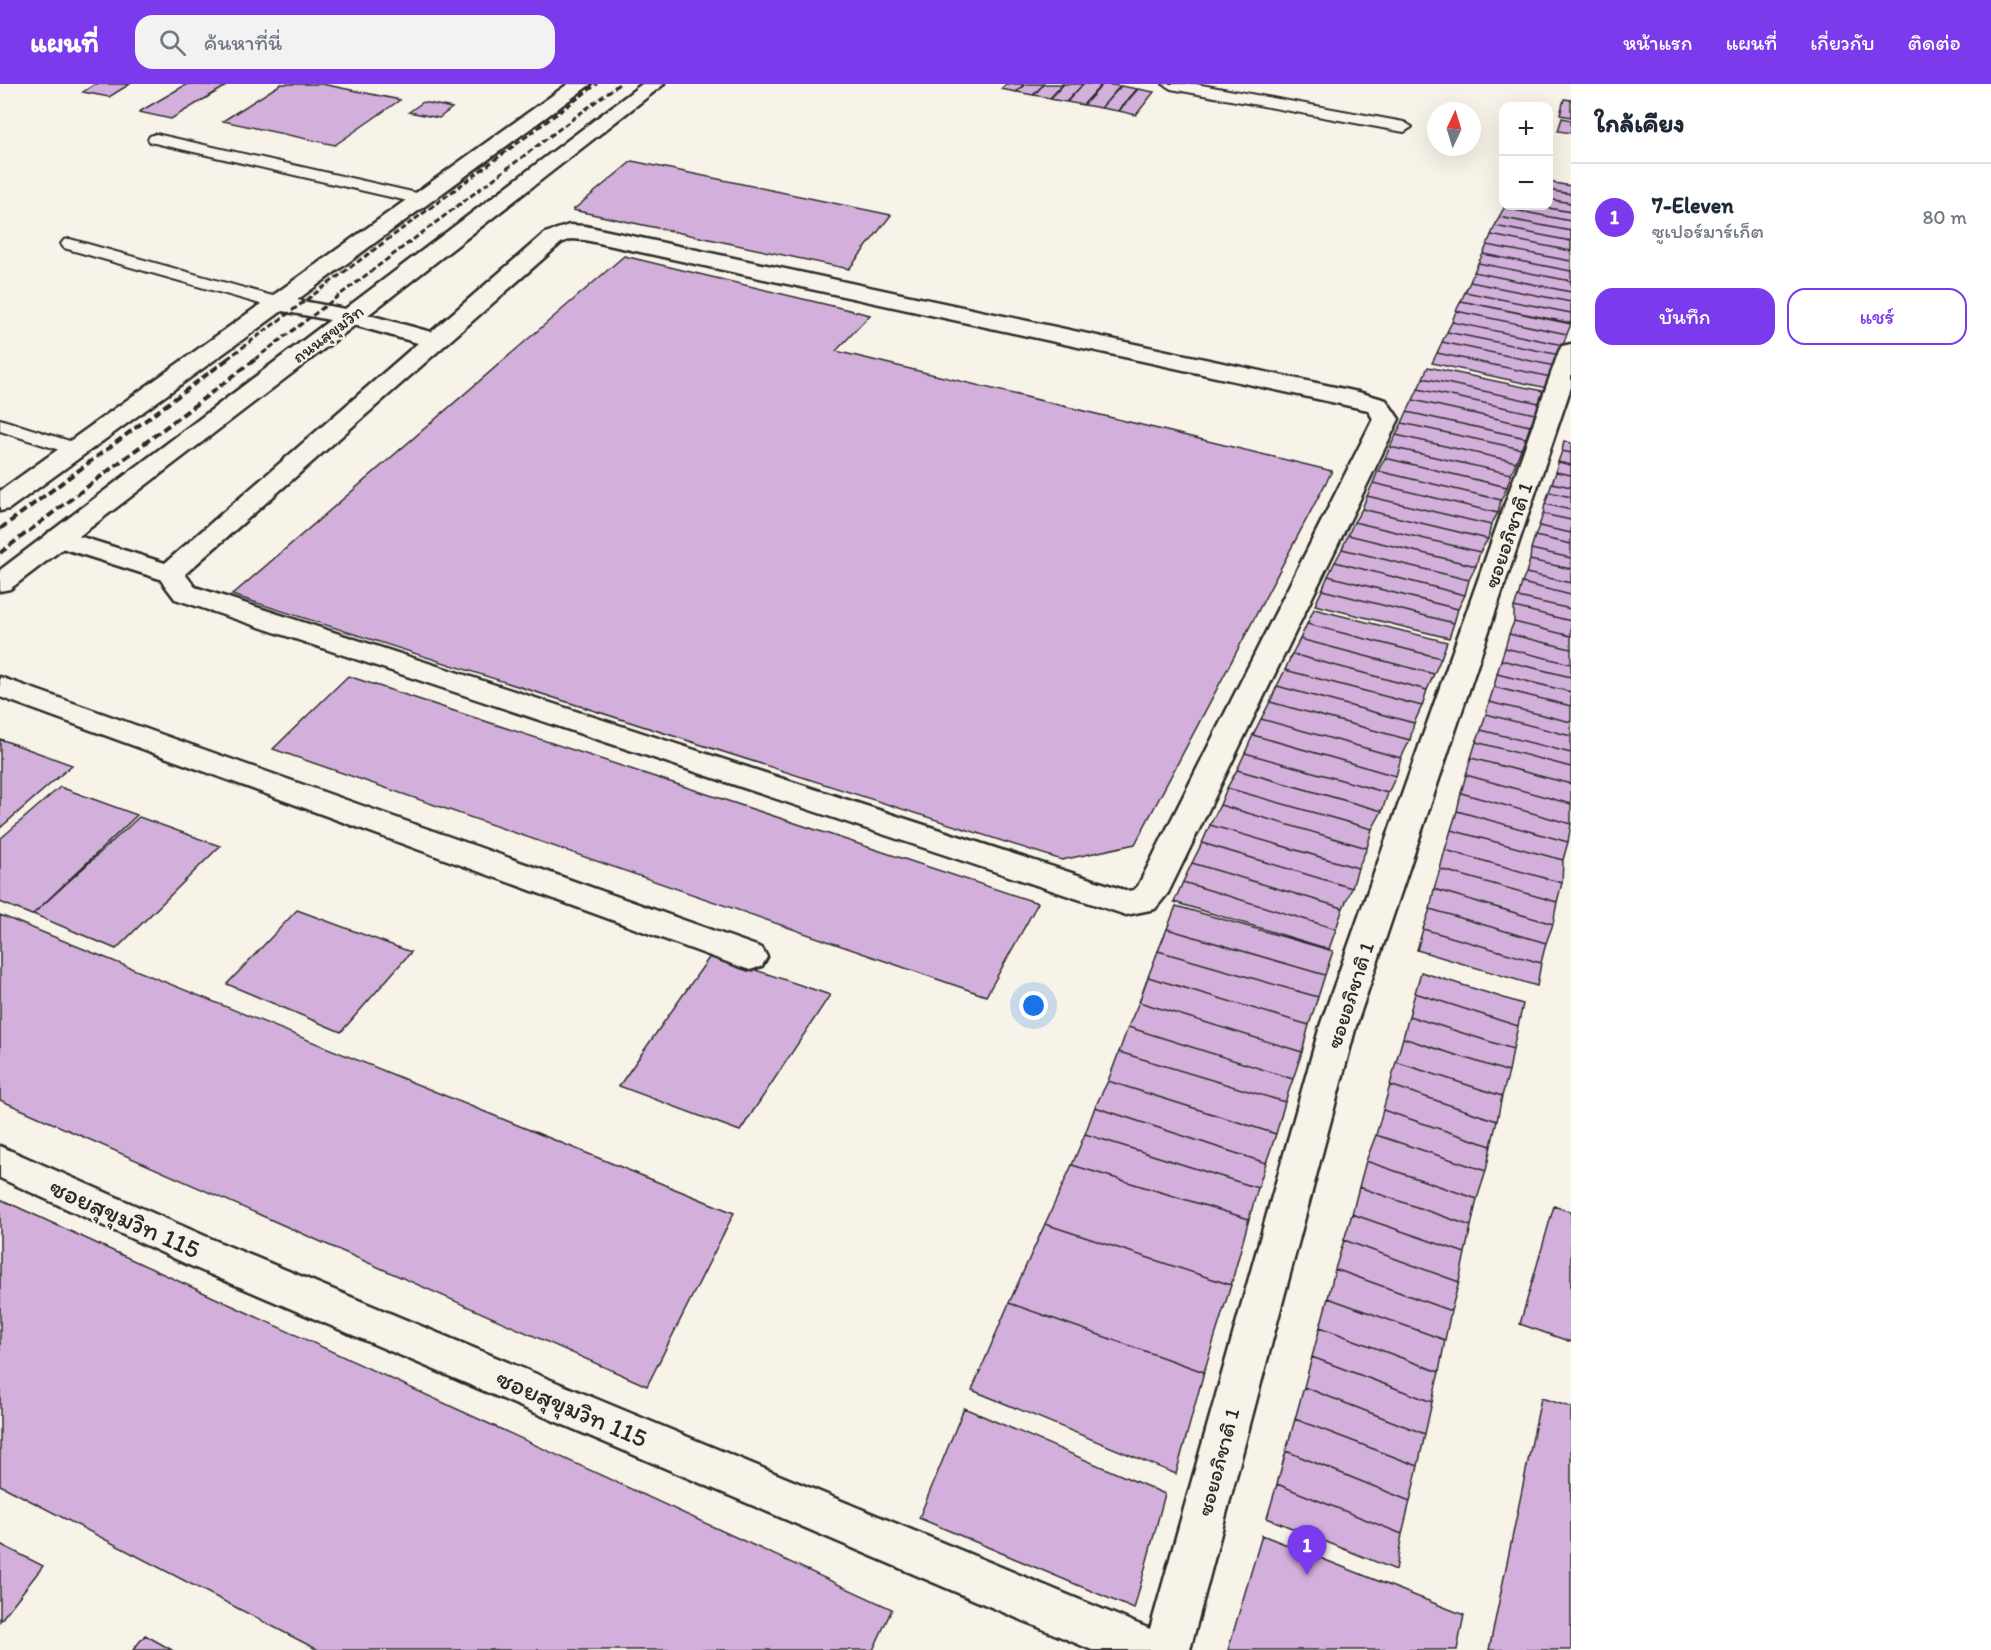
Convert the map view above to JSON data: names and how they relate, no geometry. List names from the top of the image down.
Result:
{
  "streets": {
    "main road": ["ถนนสุขุมวิท", "ซอยอภิชาติ 1", "ซอยสุขุมวิท 115"]
  },
  "north": "top",
  "page": {
    "header": "แผนที่",
    "search": "ค้นหาที่นี่",
    "nav": [
      "หน้าแรก",
      "แผนที่",
      "เกี่ยวกับ",
      "ติดต่อ"
    ],
    "heading": "ใกล้เคียง",
    "map_buttons": ["+", "−"],
    "list": [
      {
        "mark": "1",
        "name": "7-Eleven",
        "note": "ซูเปอร์มาร์เก็ต",
        "value": "80 m"
      }
    ],
    "buttons": ["บันทึก", "แชร์"],
    "pins": "1"
  }
}
